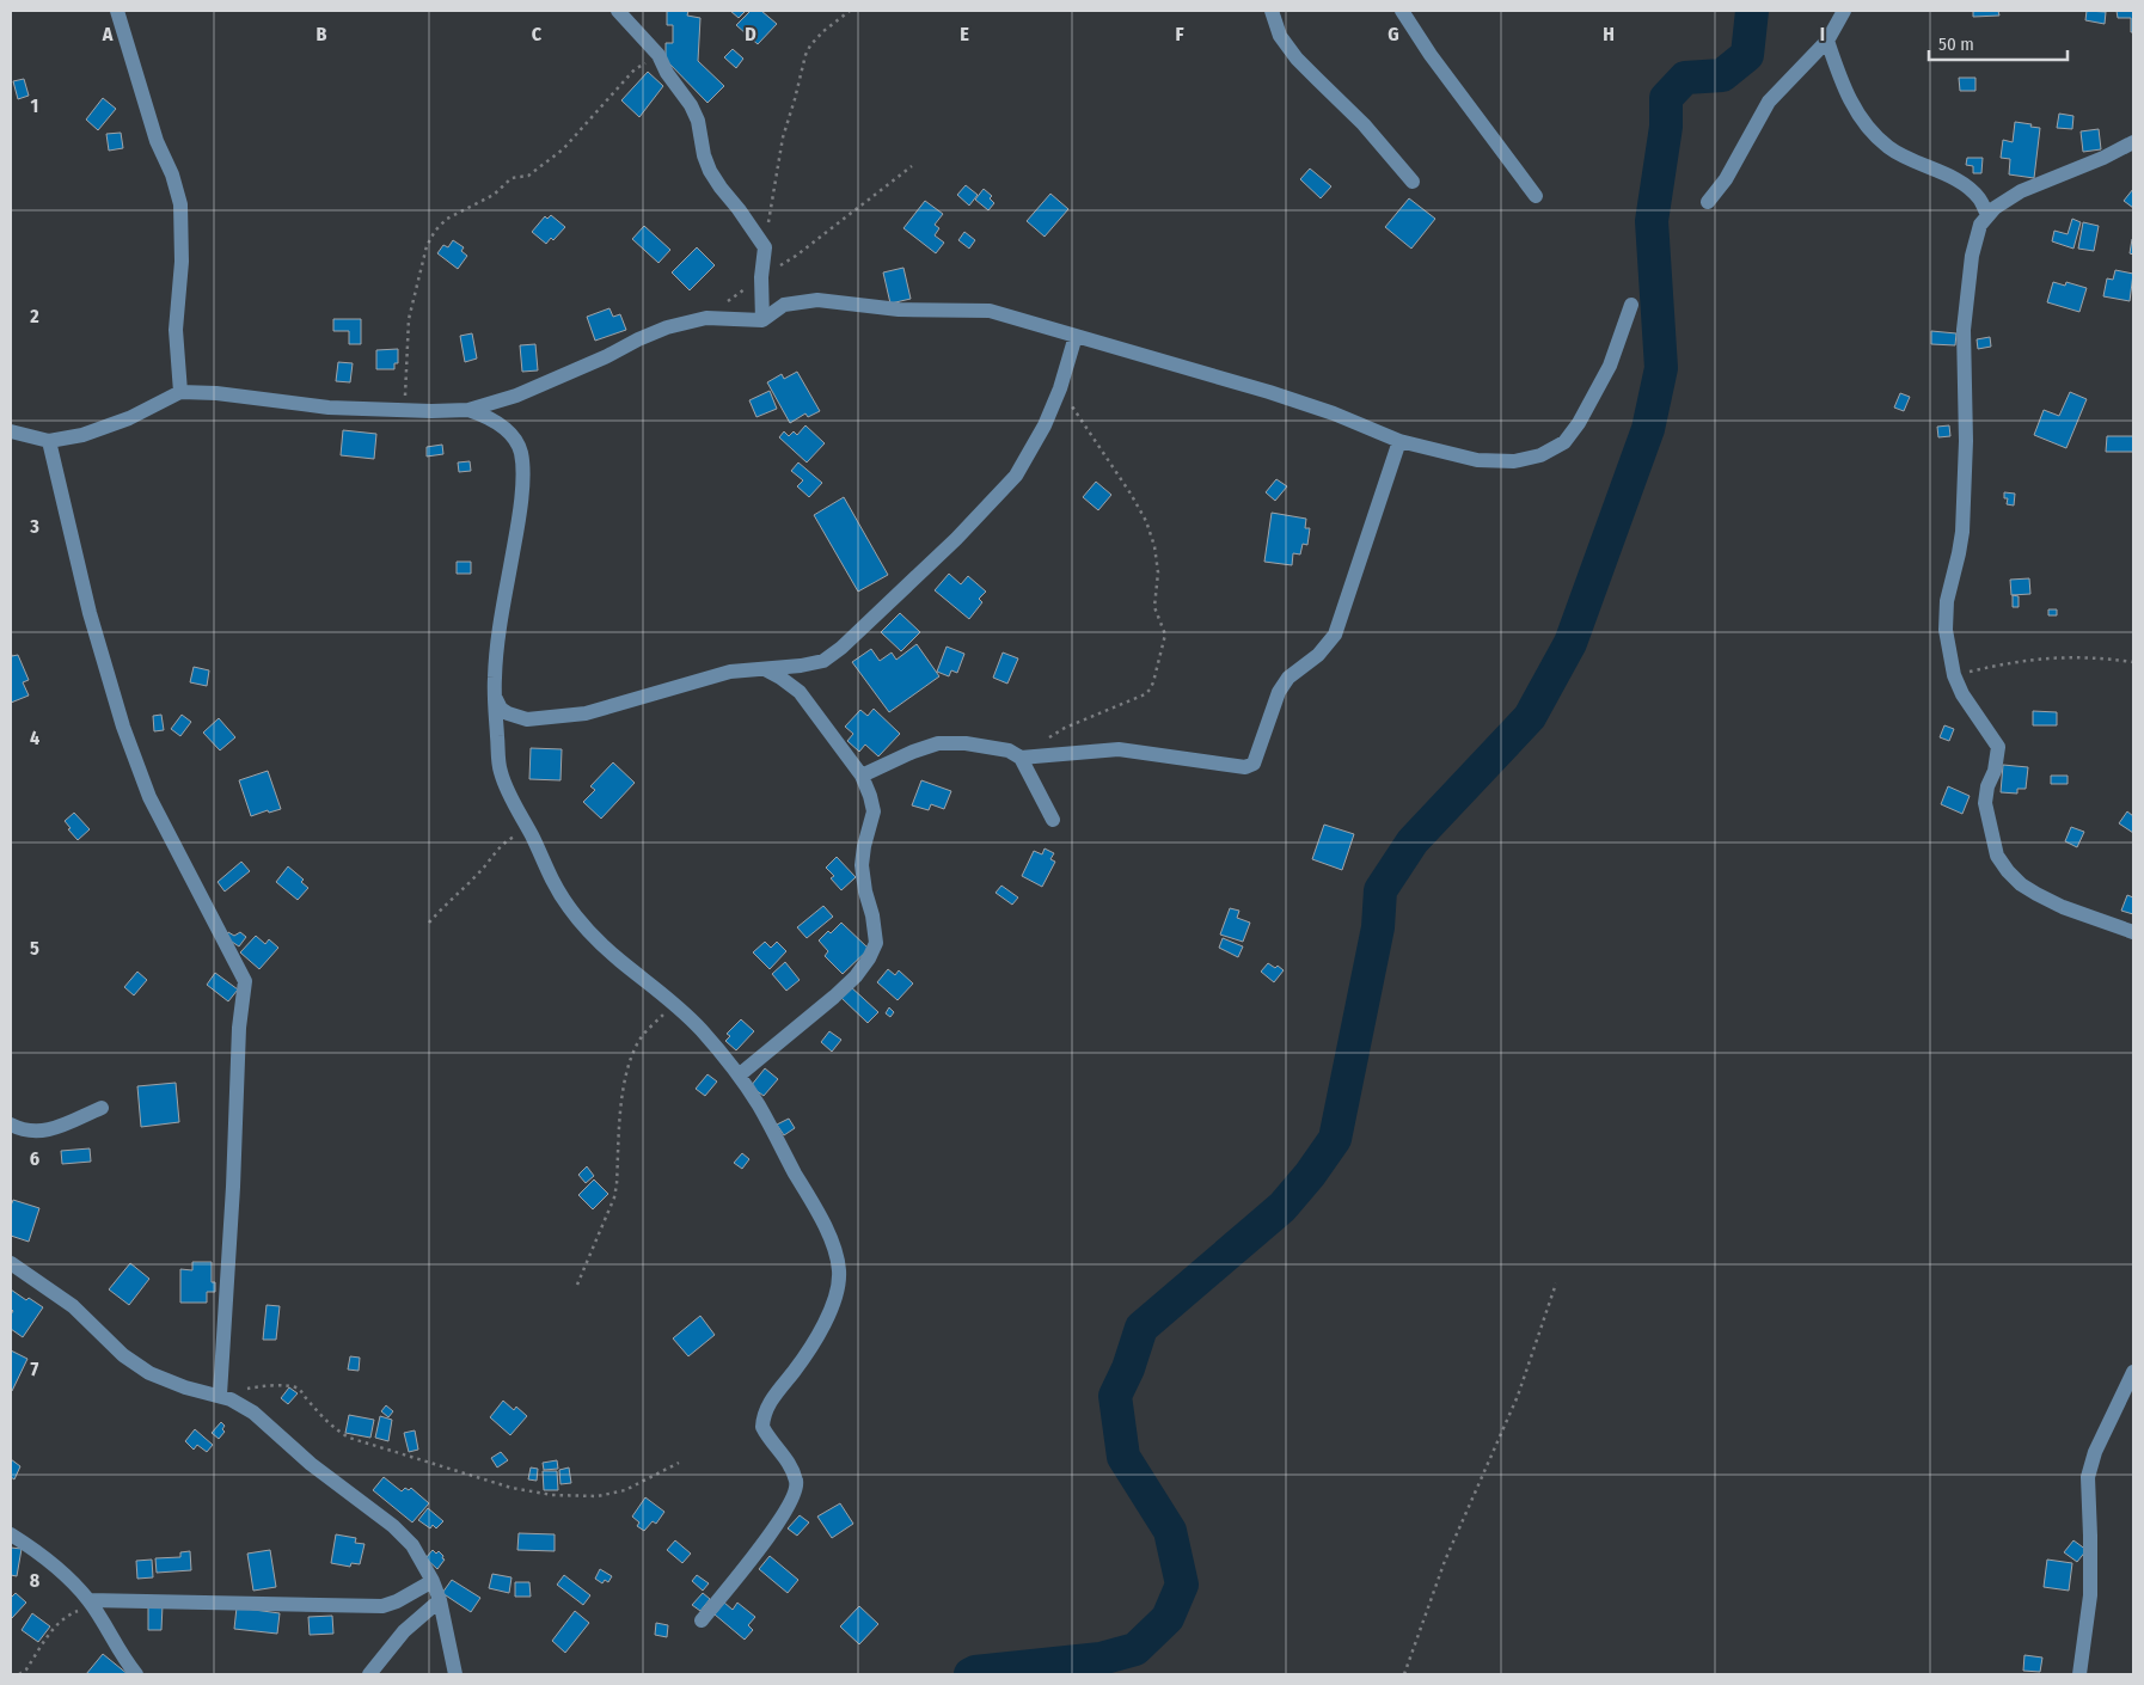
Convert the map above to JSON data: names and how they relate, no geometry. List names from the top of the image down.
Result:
{
  "scale_bar": "50 m",
  "grid": {
    "columns": [
      "A",
      "B",
      "C",
      "D",
      "E",
      "F",
      "G",
      "H",
      "I"
    ],
    "rows": [
      "1",
      "2",
      "3",
      "4",
      "5",
      "6",
      "7",
      "8"
    ]
  }
}
